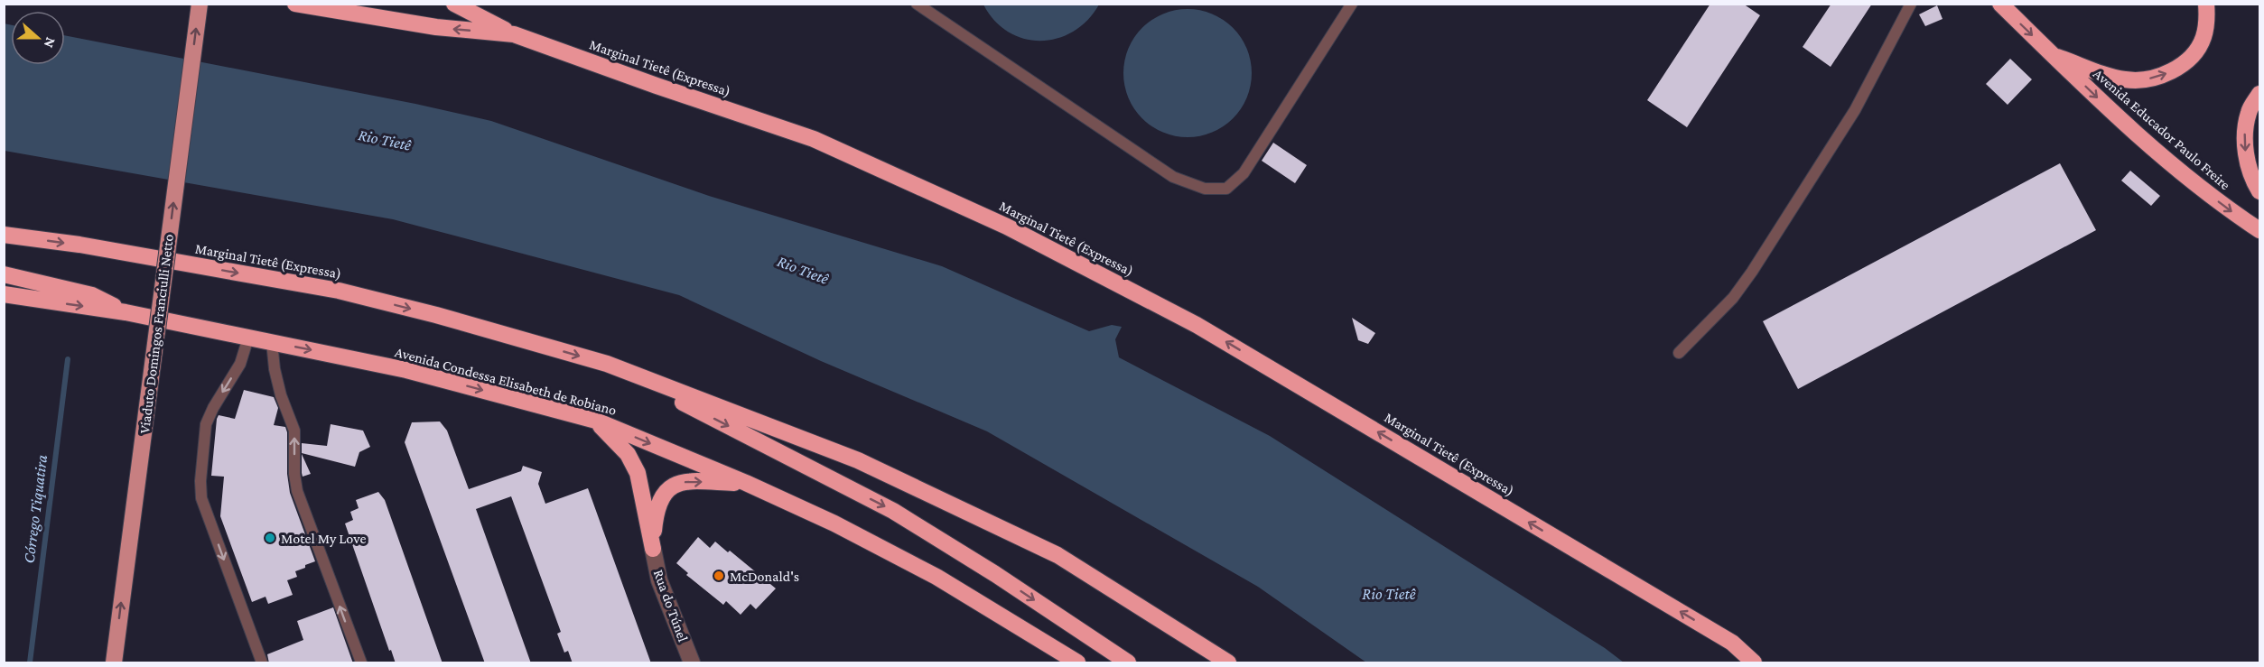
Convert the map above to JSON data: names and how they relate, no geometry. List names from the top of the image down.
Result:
{
  "streets": {
    "highway": ["Marginal Tietê (Expressa)", "Avenida Educador Paulo Freire", "Avenida Condessa Elisabeth de Robiano"],
    "main road": ["Viaduto Domingos Franciulli Netto"],
    "street": ["Rua do Túnel"]
  },
  "one_way": ["Avenida Educador Paulo Freire", "Viaduto Domingos Franciulli Netto"],
  "water": ["Rio Tietê", "Córrego Tiquatira"],
  "places": ["Motel My Love", "McDonald's"],
  "north": "right"
}
